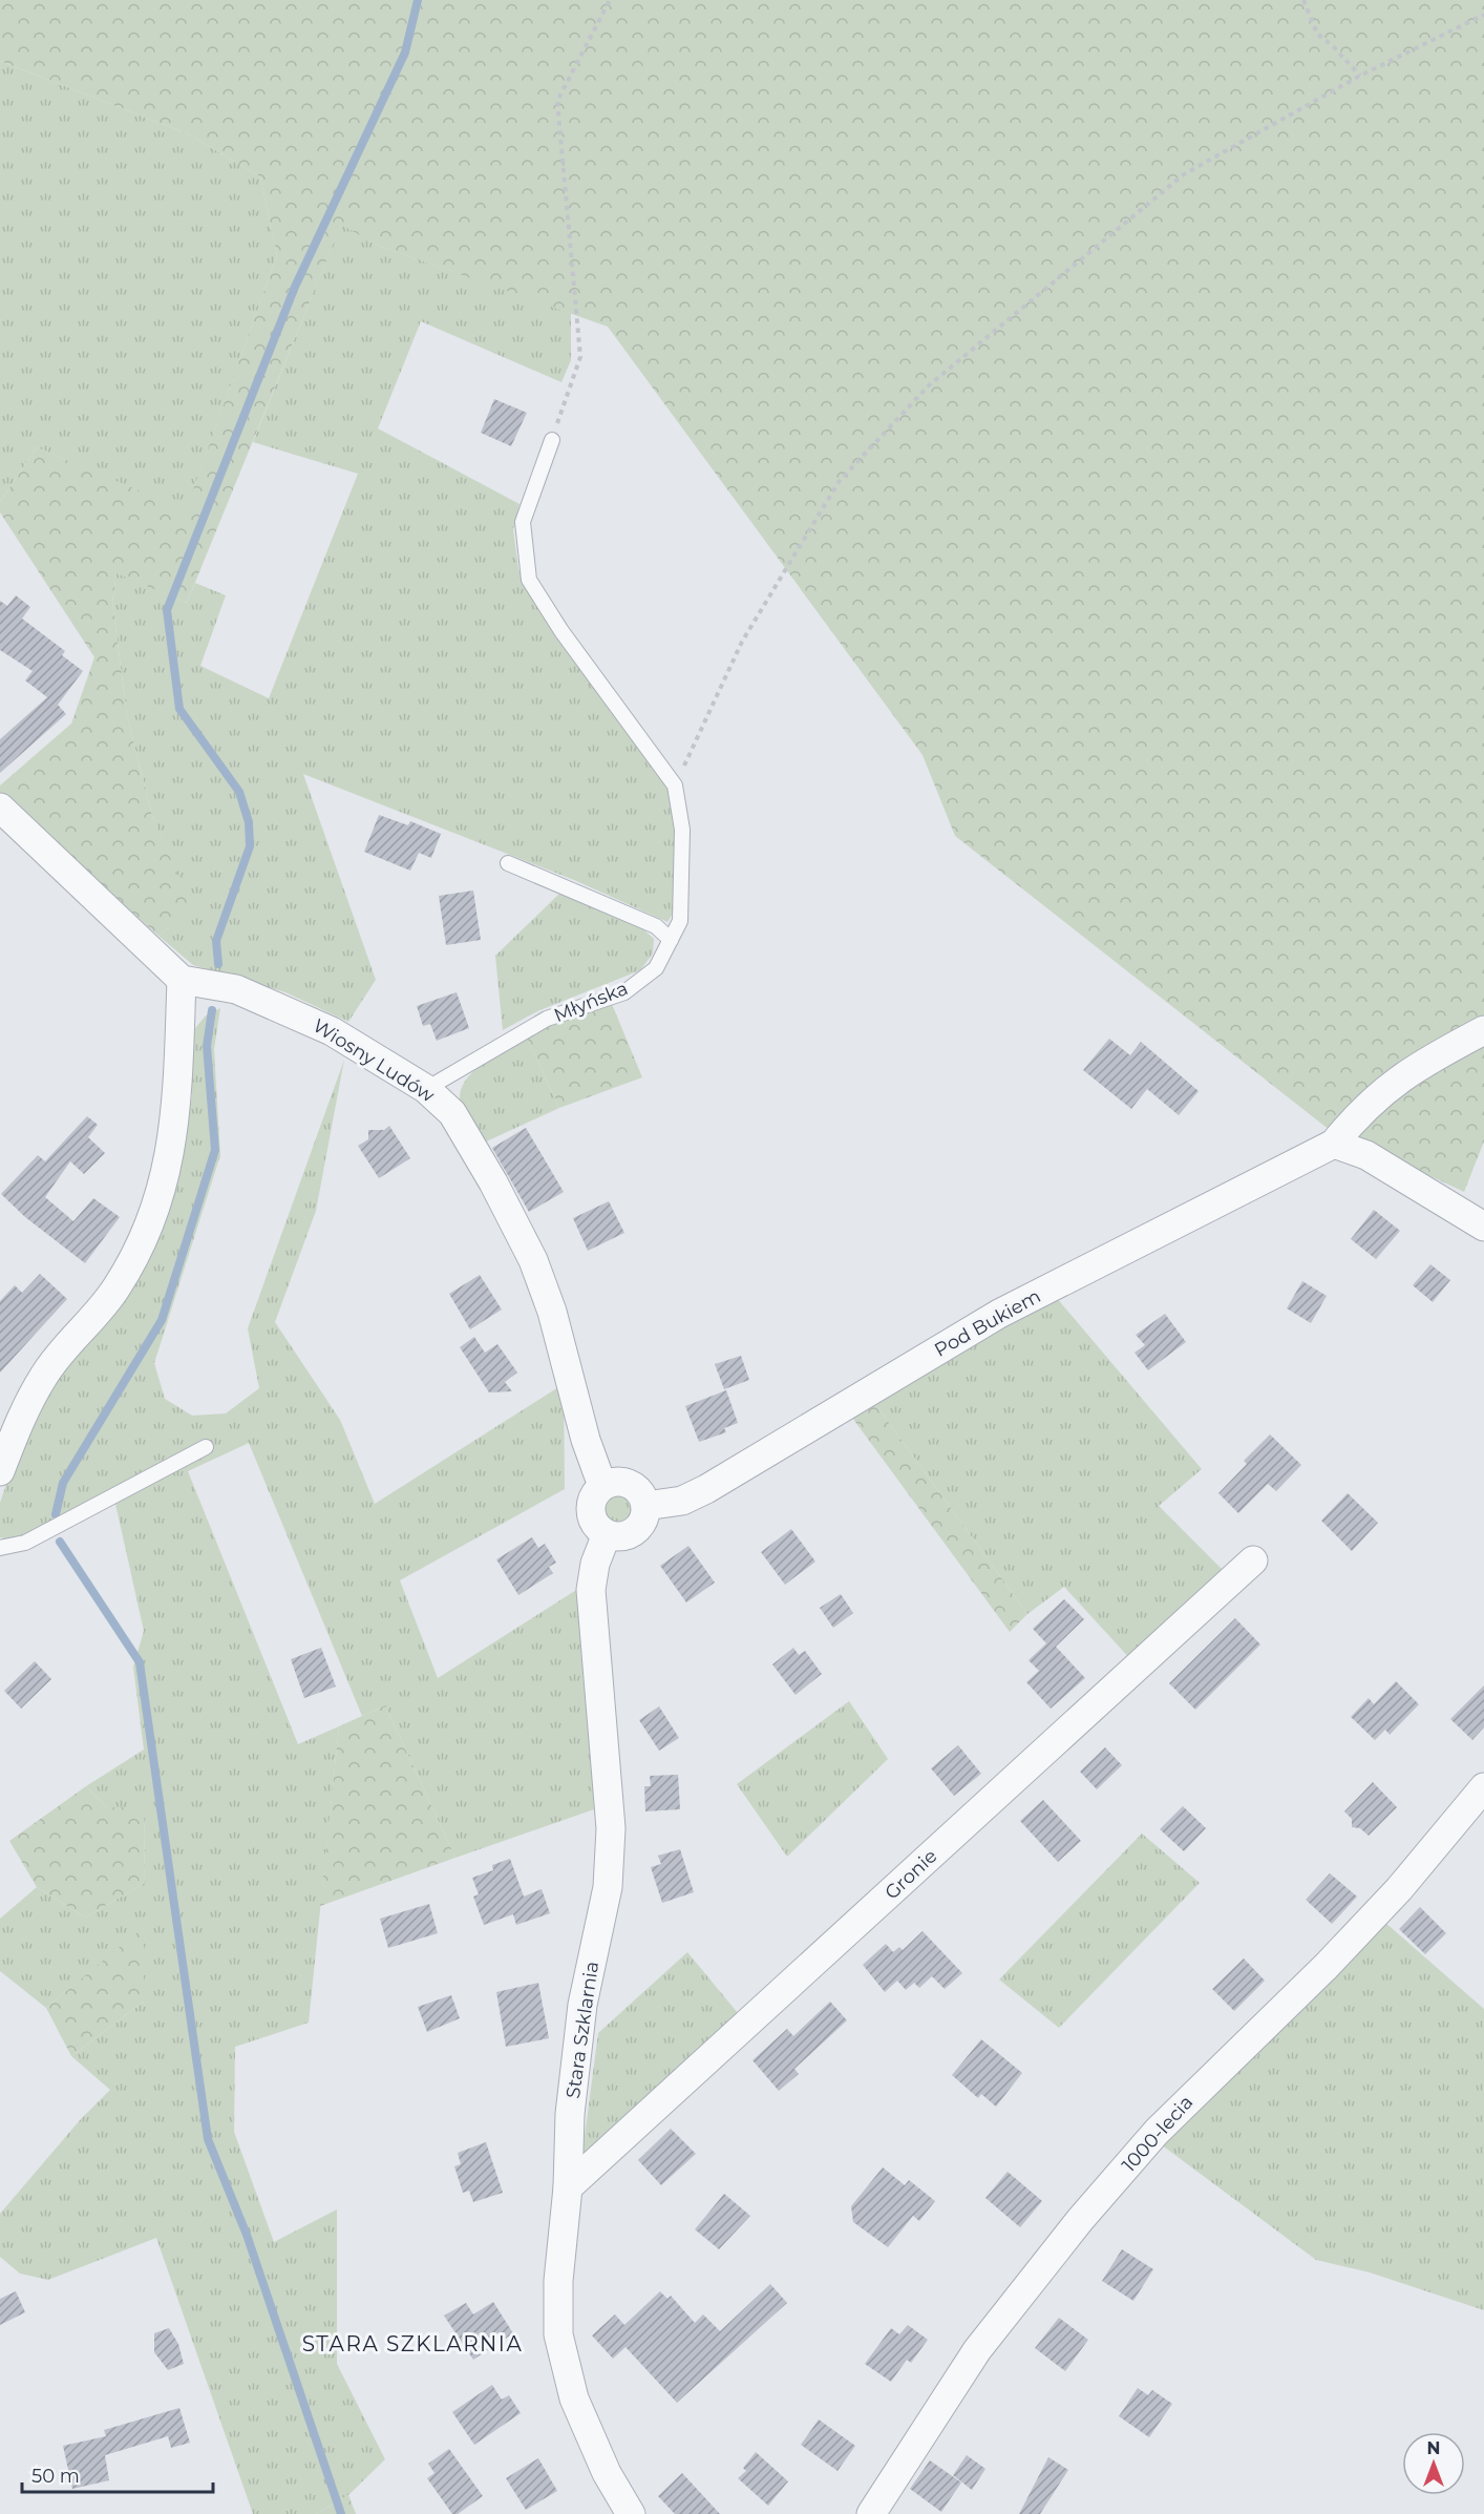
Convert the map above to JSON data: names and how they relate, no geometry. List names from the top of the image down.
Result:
{
  "streets": {
    "street": [
      "Wiosny Ludów",
      "Pod Bukiem",
      "Gronie",
      "Stara Szklarnia",
      "1000-lecia"
    ],
    "lane": ["Młyńska"]
  },
  "crossings": [
    ["Młyńska", "Wiosny Ludów"],
    ["Wiosny Ludów", "Pod Bukiem"],
    ["Wiosny Ludów", "Stara Szklarnia"],
    ["Pod Bukiem", "Stara Szklarnia"],
    ["Gronie", "Stara Szklarnia"]
  ],
  "districts": ["STARA SZKLARNIA"],
  "scale_bar": "50 m",
  "north": "top"
}
